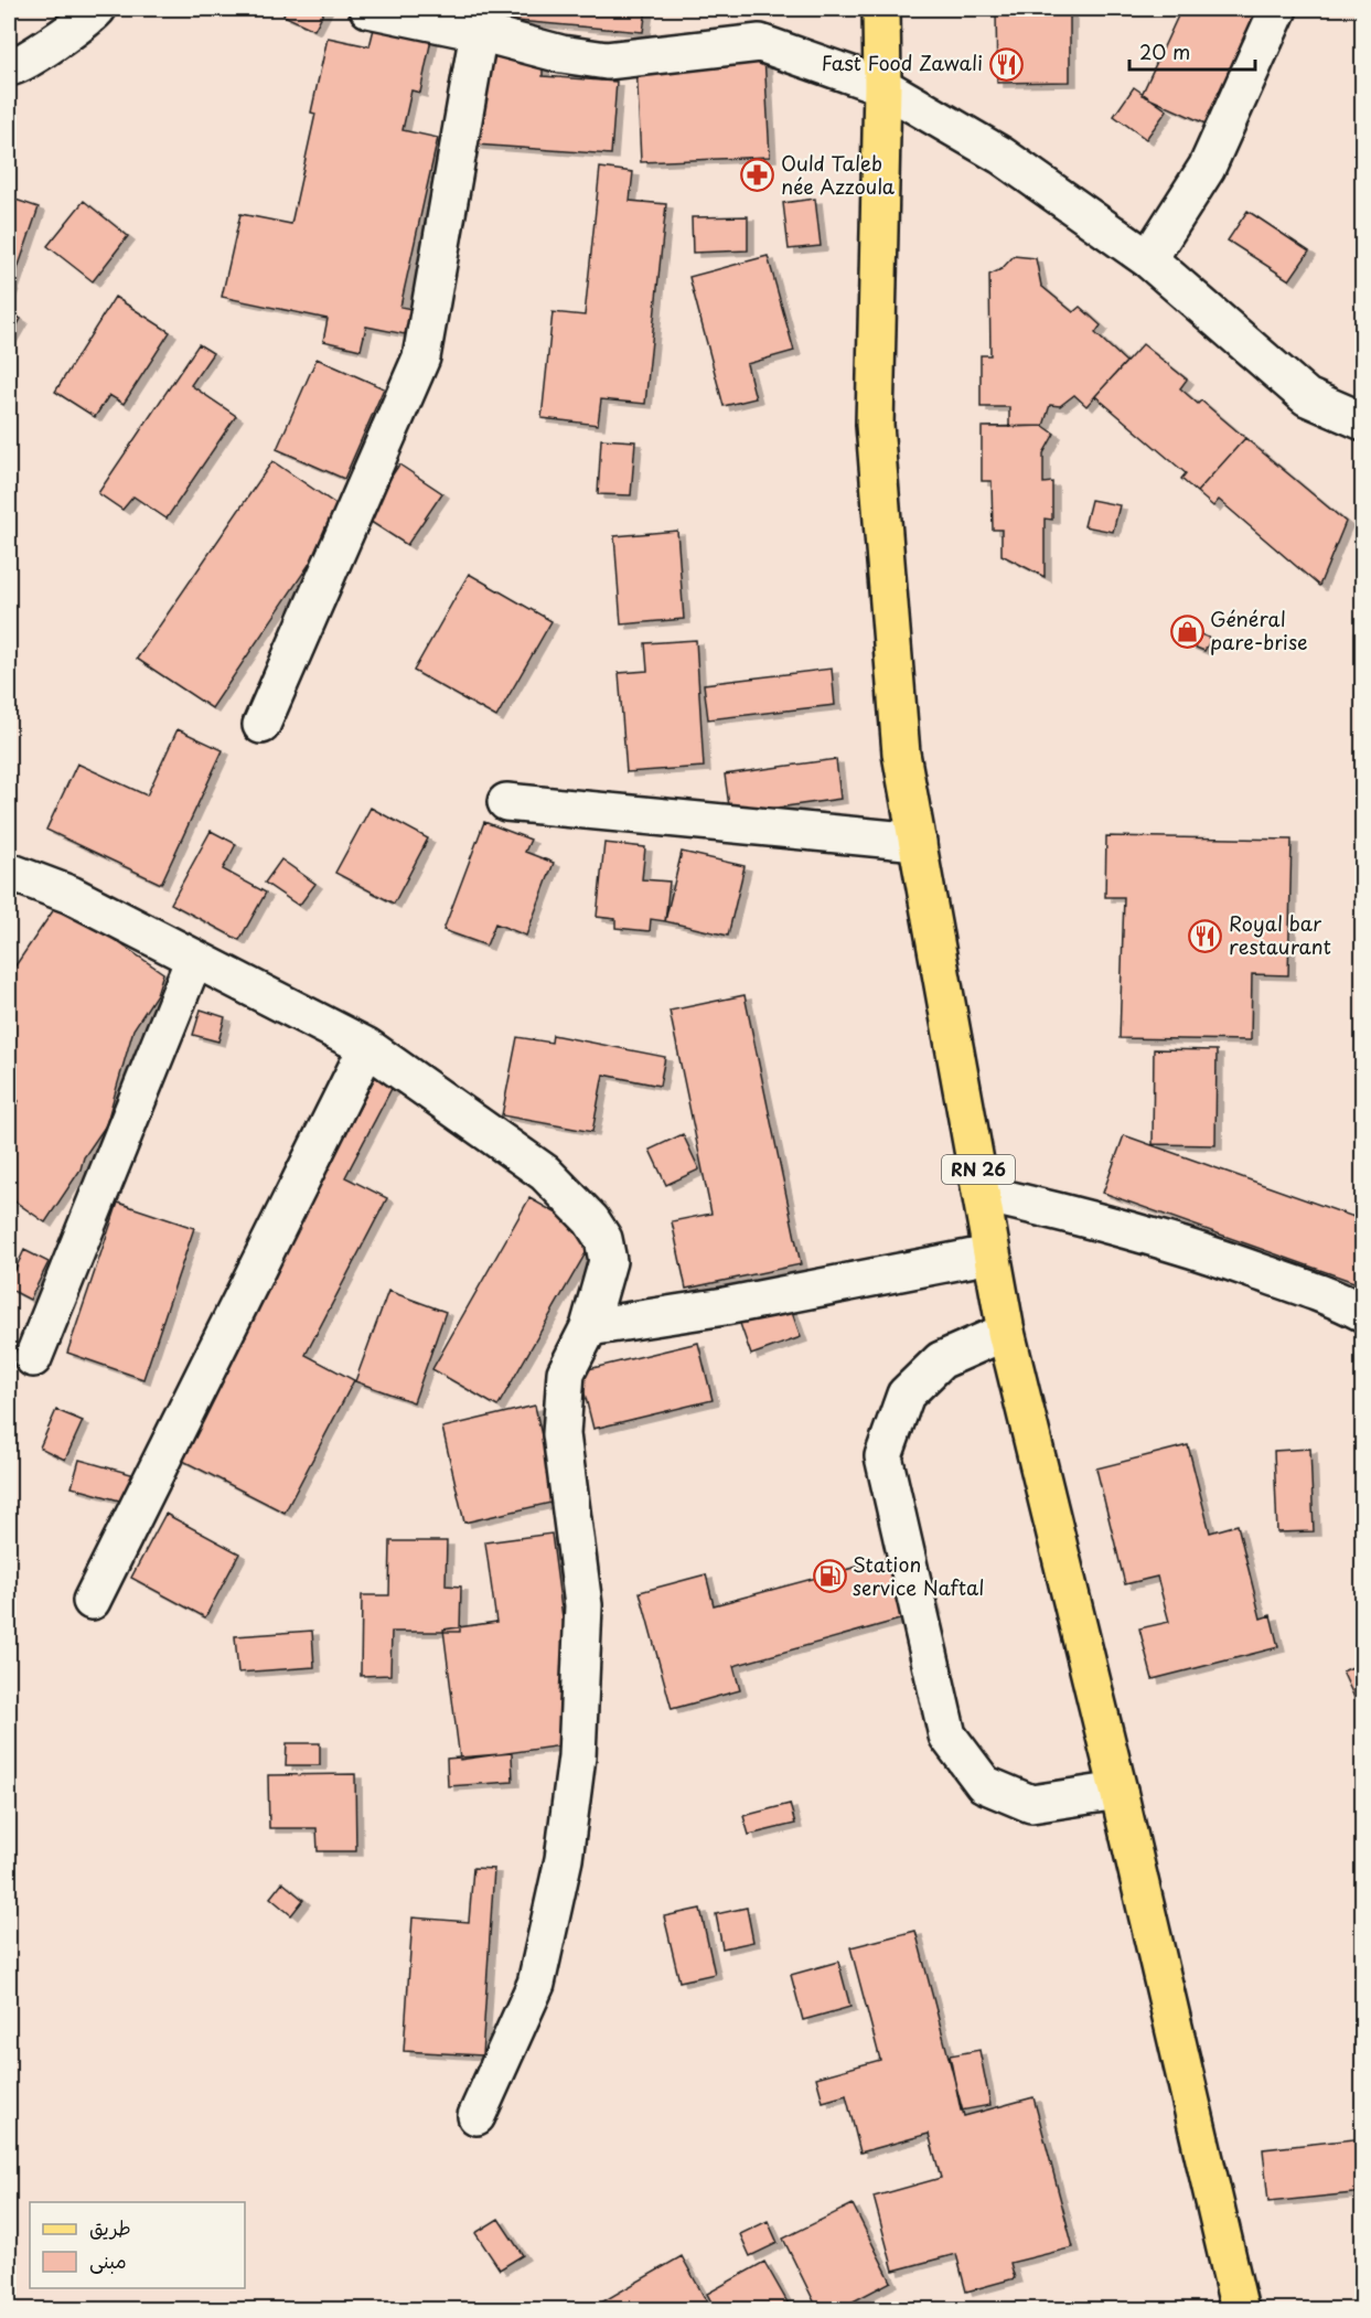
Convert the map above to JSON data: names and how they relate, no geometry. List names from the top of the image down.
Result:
{
  "streets": {
    "main road": ["RN 26"]
  },
  "places": {
    "restaurant": ["Fast Food Zawali", "Royal bar restaurant"],
    "pharmacy": ["Ould Taleb née Azzoula"],
    "shop": ["Général pare-brise"],
    "fuel station": ["Station service Naftal"]
  },
  "legend": ["طريق", "مبنى"],
  "scale_bar": "20 m"
}
